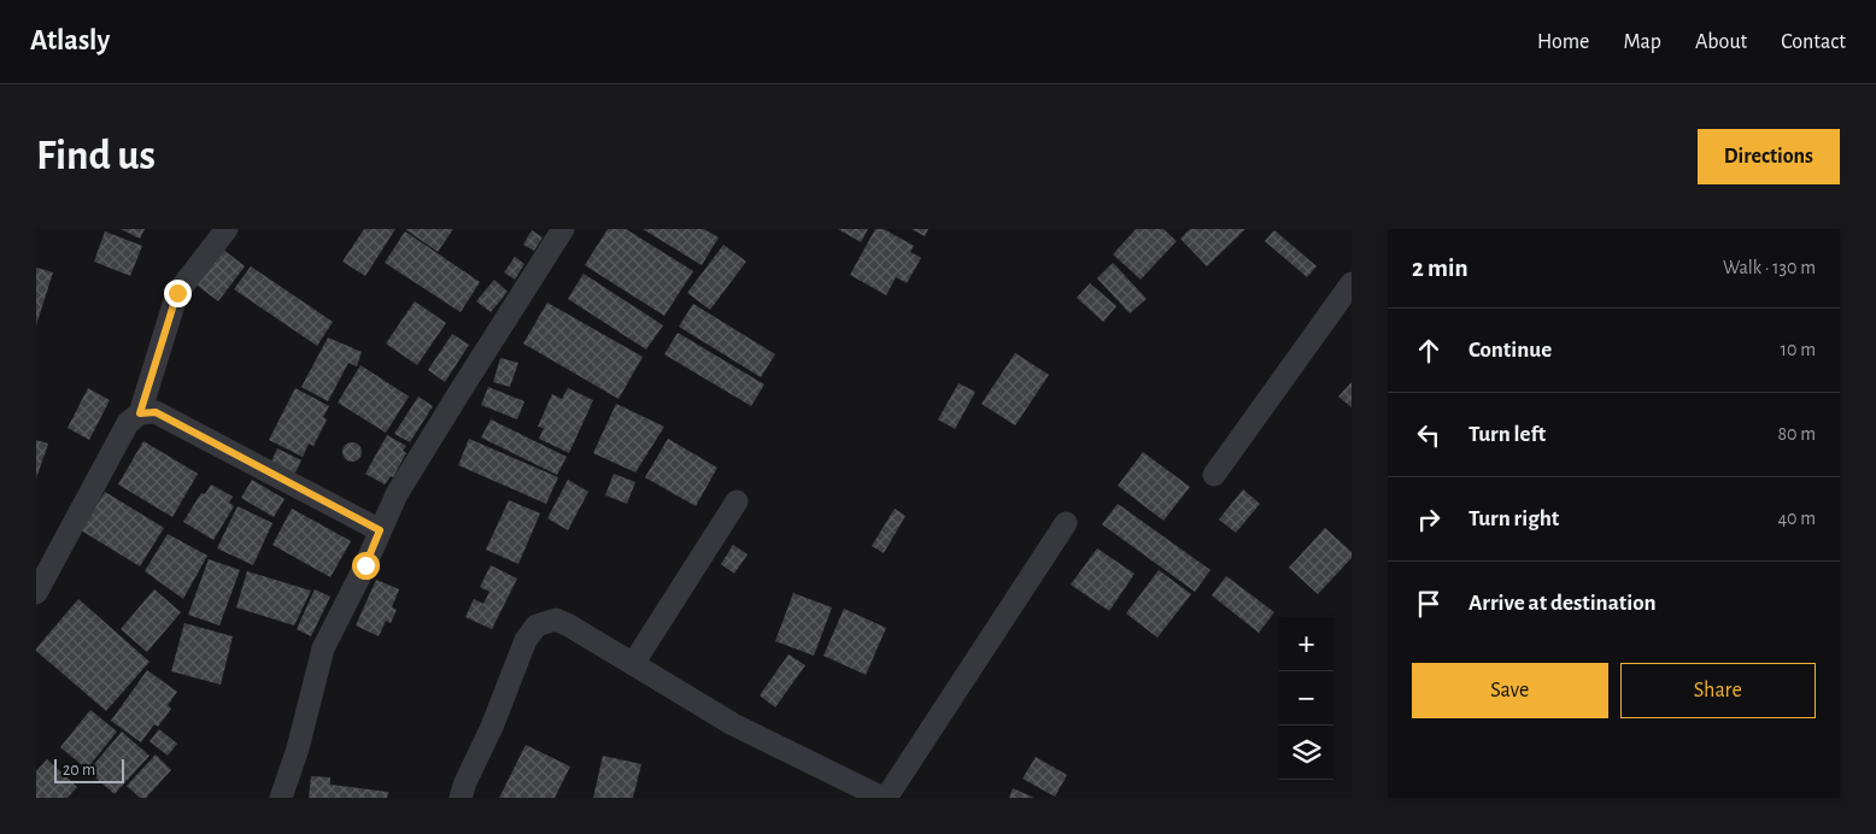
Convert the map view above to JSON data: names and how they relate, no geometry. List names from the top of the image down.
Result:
{
  "scale_bar": "20 m",
  "page": {
    "header": "Atlasly",
    "nav": [
      "Home",
      "Map",
      "About",
      "Contact"
    ],
    "buttons": [
      "Directions",
      ["Save", "Share"]
    ],
    "title": "Find us",
    "heading": ["2 min", "Walk · 130 m"],
    "list": [
      ["Continue", "10 m"],
      ["Turn left", "80 m"],
      ["Turn right", "40 m"],
      "Arrive at destination"
    ],
    "map_buttons": ["+", "−"],
    "scale": "20 m"
  }
}
